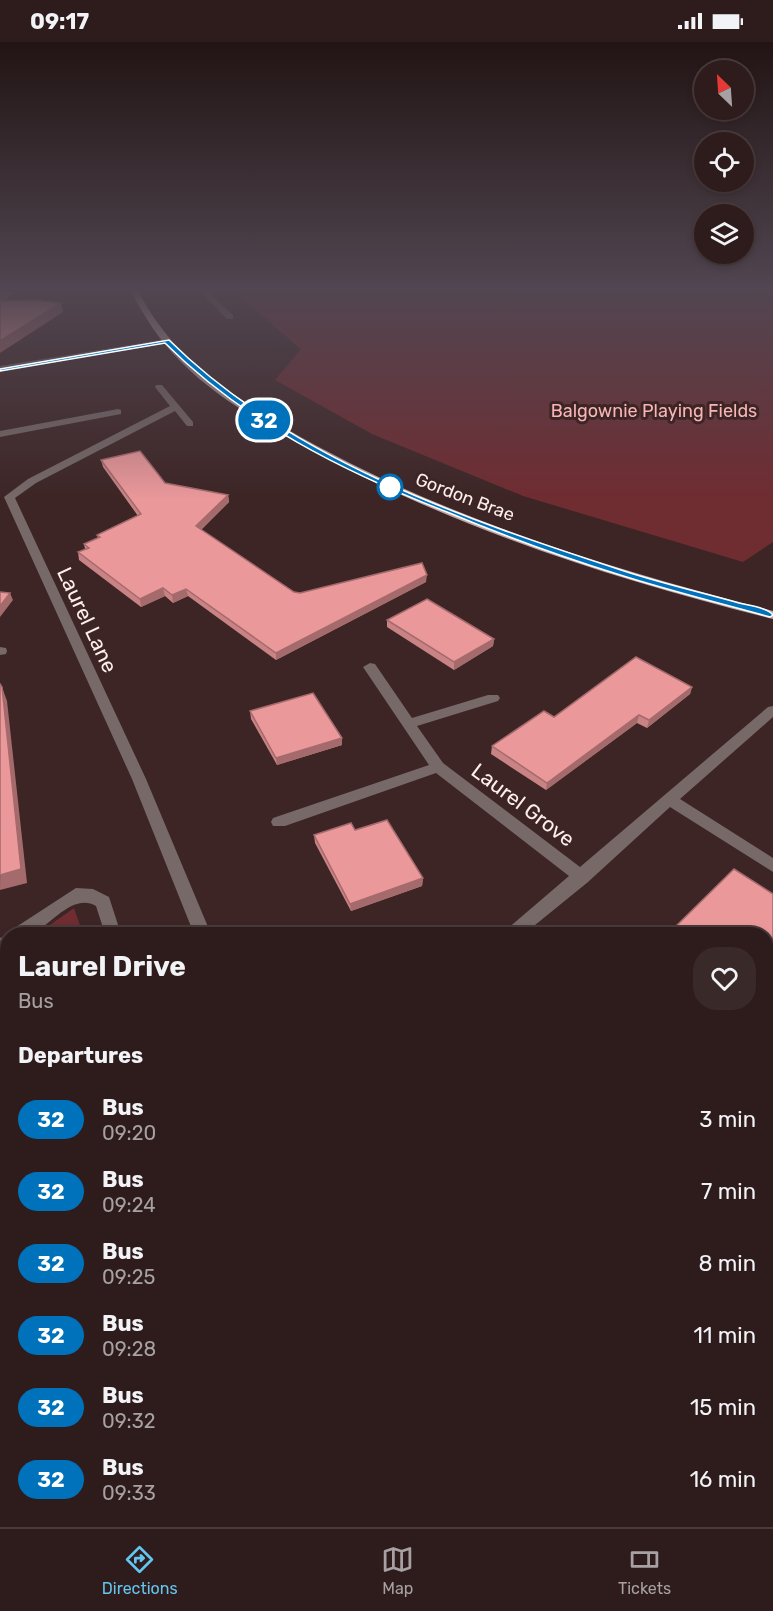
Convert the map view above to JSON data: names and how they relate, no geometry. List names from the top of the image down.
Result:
{
  "streets": {
    "main road": ["Gordon Brae"],
    "street": ["Laurel Lane", "Laurel Grove"]
  },
  "parks": ["Balgownie Playing Fields"],
  "lines": ["bus line 32"],
  "north": "top left",
  "page": {
    "status": "09:17",
    "on_map": "32",
    "heading": [
      ["Laurel Drive", "Bus"],
      "Departures"
    ],
    "list": [
      {
        "mark": "32",
        "name": "Bus",
        "note": "09:20",
        "value": "3 min"
      },
      {
        "mark": "32",
        "name": "Bus",
        "note": "09:24",
        "value": "7 min"
      },
      {
        "mark": "32",
        "name": "Bus",
        "note": "09:25",
        "value": "8 min"
      },
      {
        "mark": "32",
        "name": "Bus",
        "note": "09:28",
        "value": "11 min"
      },
      {
        "mark": "32",
        "name": "Bus",
        "note": "09:32",
        "value": "15 min"
      },
      {
        "mark": "32",
        "name": "Bus",
        "note": "09:33",
        "value": "16 min"
      }
    ],
    "tabs": ["Directions", "Map", "Tickets"]
  }
}
